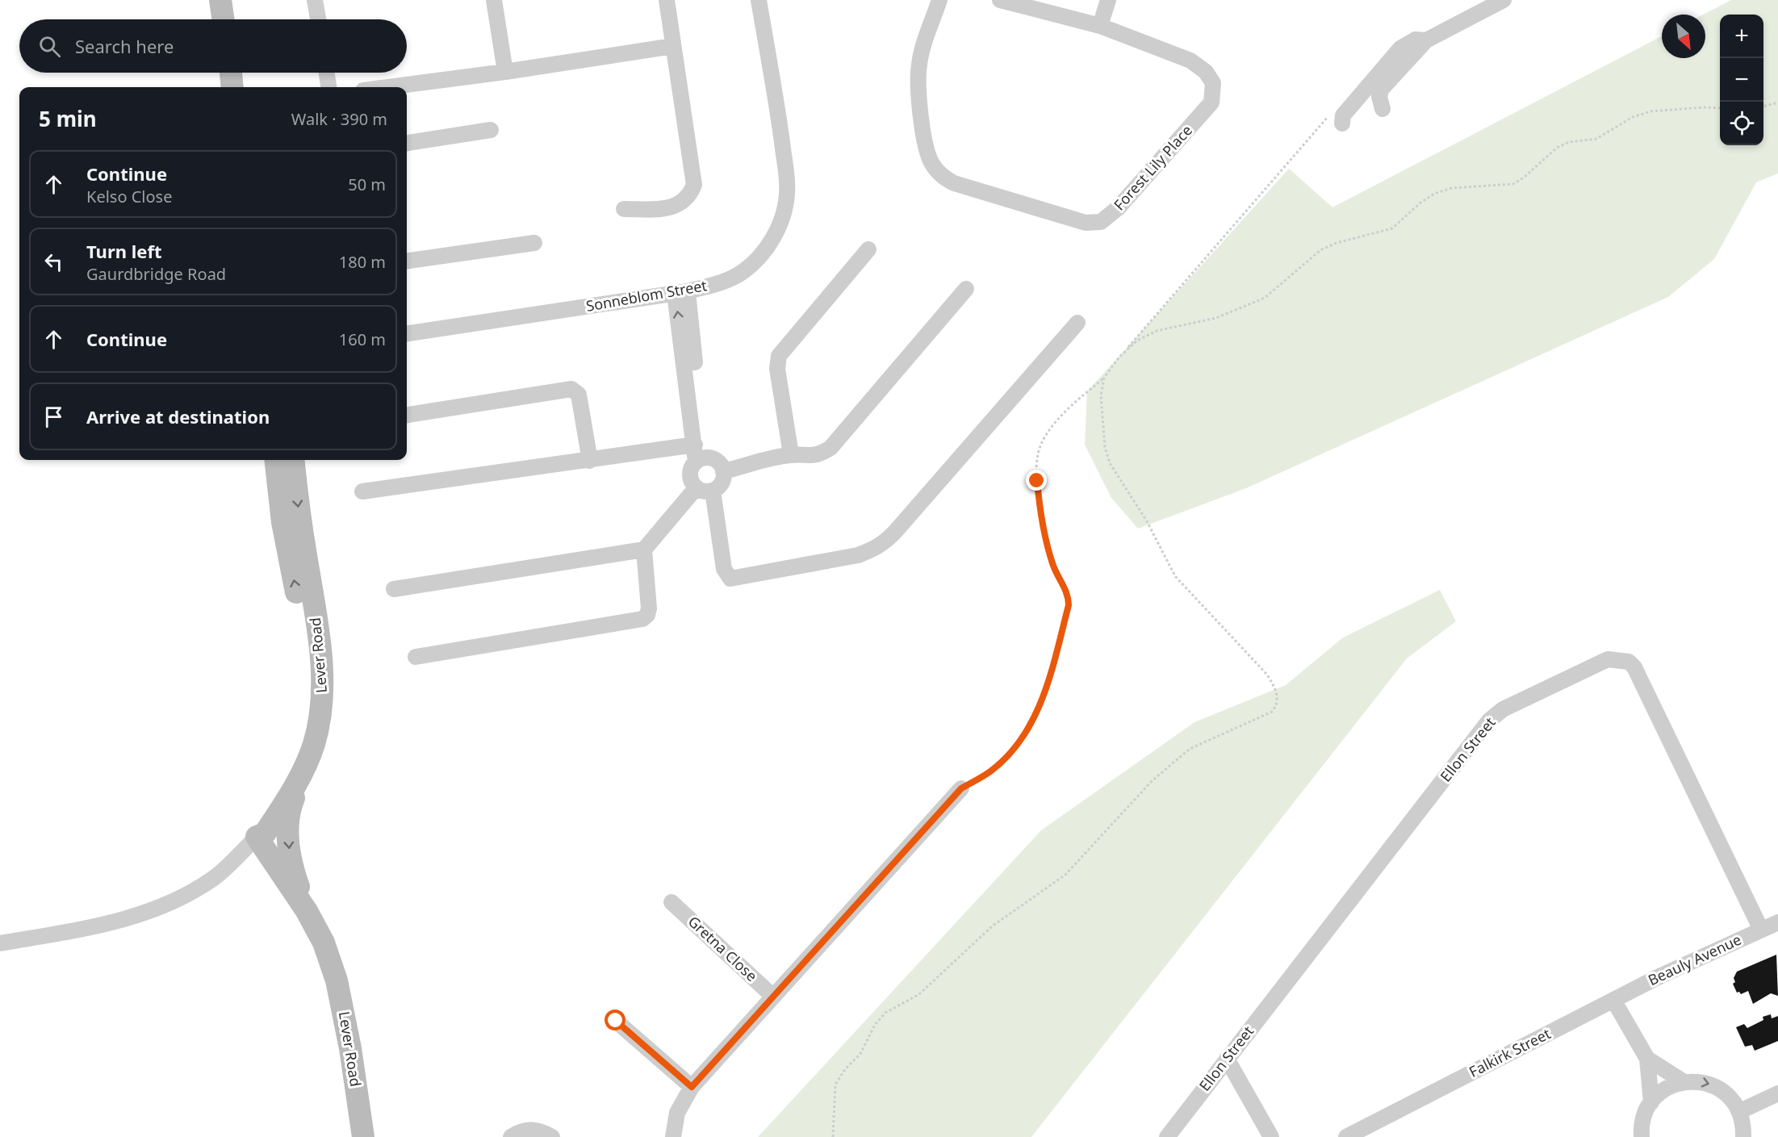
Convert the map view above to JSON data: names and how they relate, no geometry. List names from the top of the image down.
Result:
{
  "streets": {
    "main road": ["Lever Road"],
    "street": [
      "Forest Lily Place",
      "Sonneblom Street",
      "Ellon Street",
      "Gretna Close",
      "Beauly Avenue",
      "Falkirk Street"
    ]
  },
  "crossings": [
    ["Ellon Street", "Beauly Avenue"],
    ["Beauly Avenue", "Falkirk Street"]
  ],
  "north": "bottom right",
  "page": {
    "map_buttons": ["+", "−"],
    "search": "Search here",
    "heading": ["5 min", "Walk · 390 m"],
    "list": [
      ["Continue", "Kelso Close", "50 m"],
      ["Turn left", "Gaurdbridge Road", "180 m"],
      ["Continue", "160 m"],
      "Arrive at destination"
    ]
  }
}
